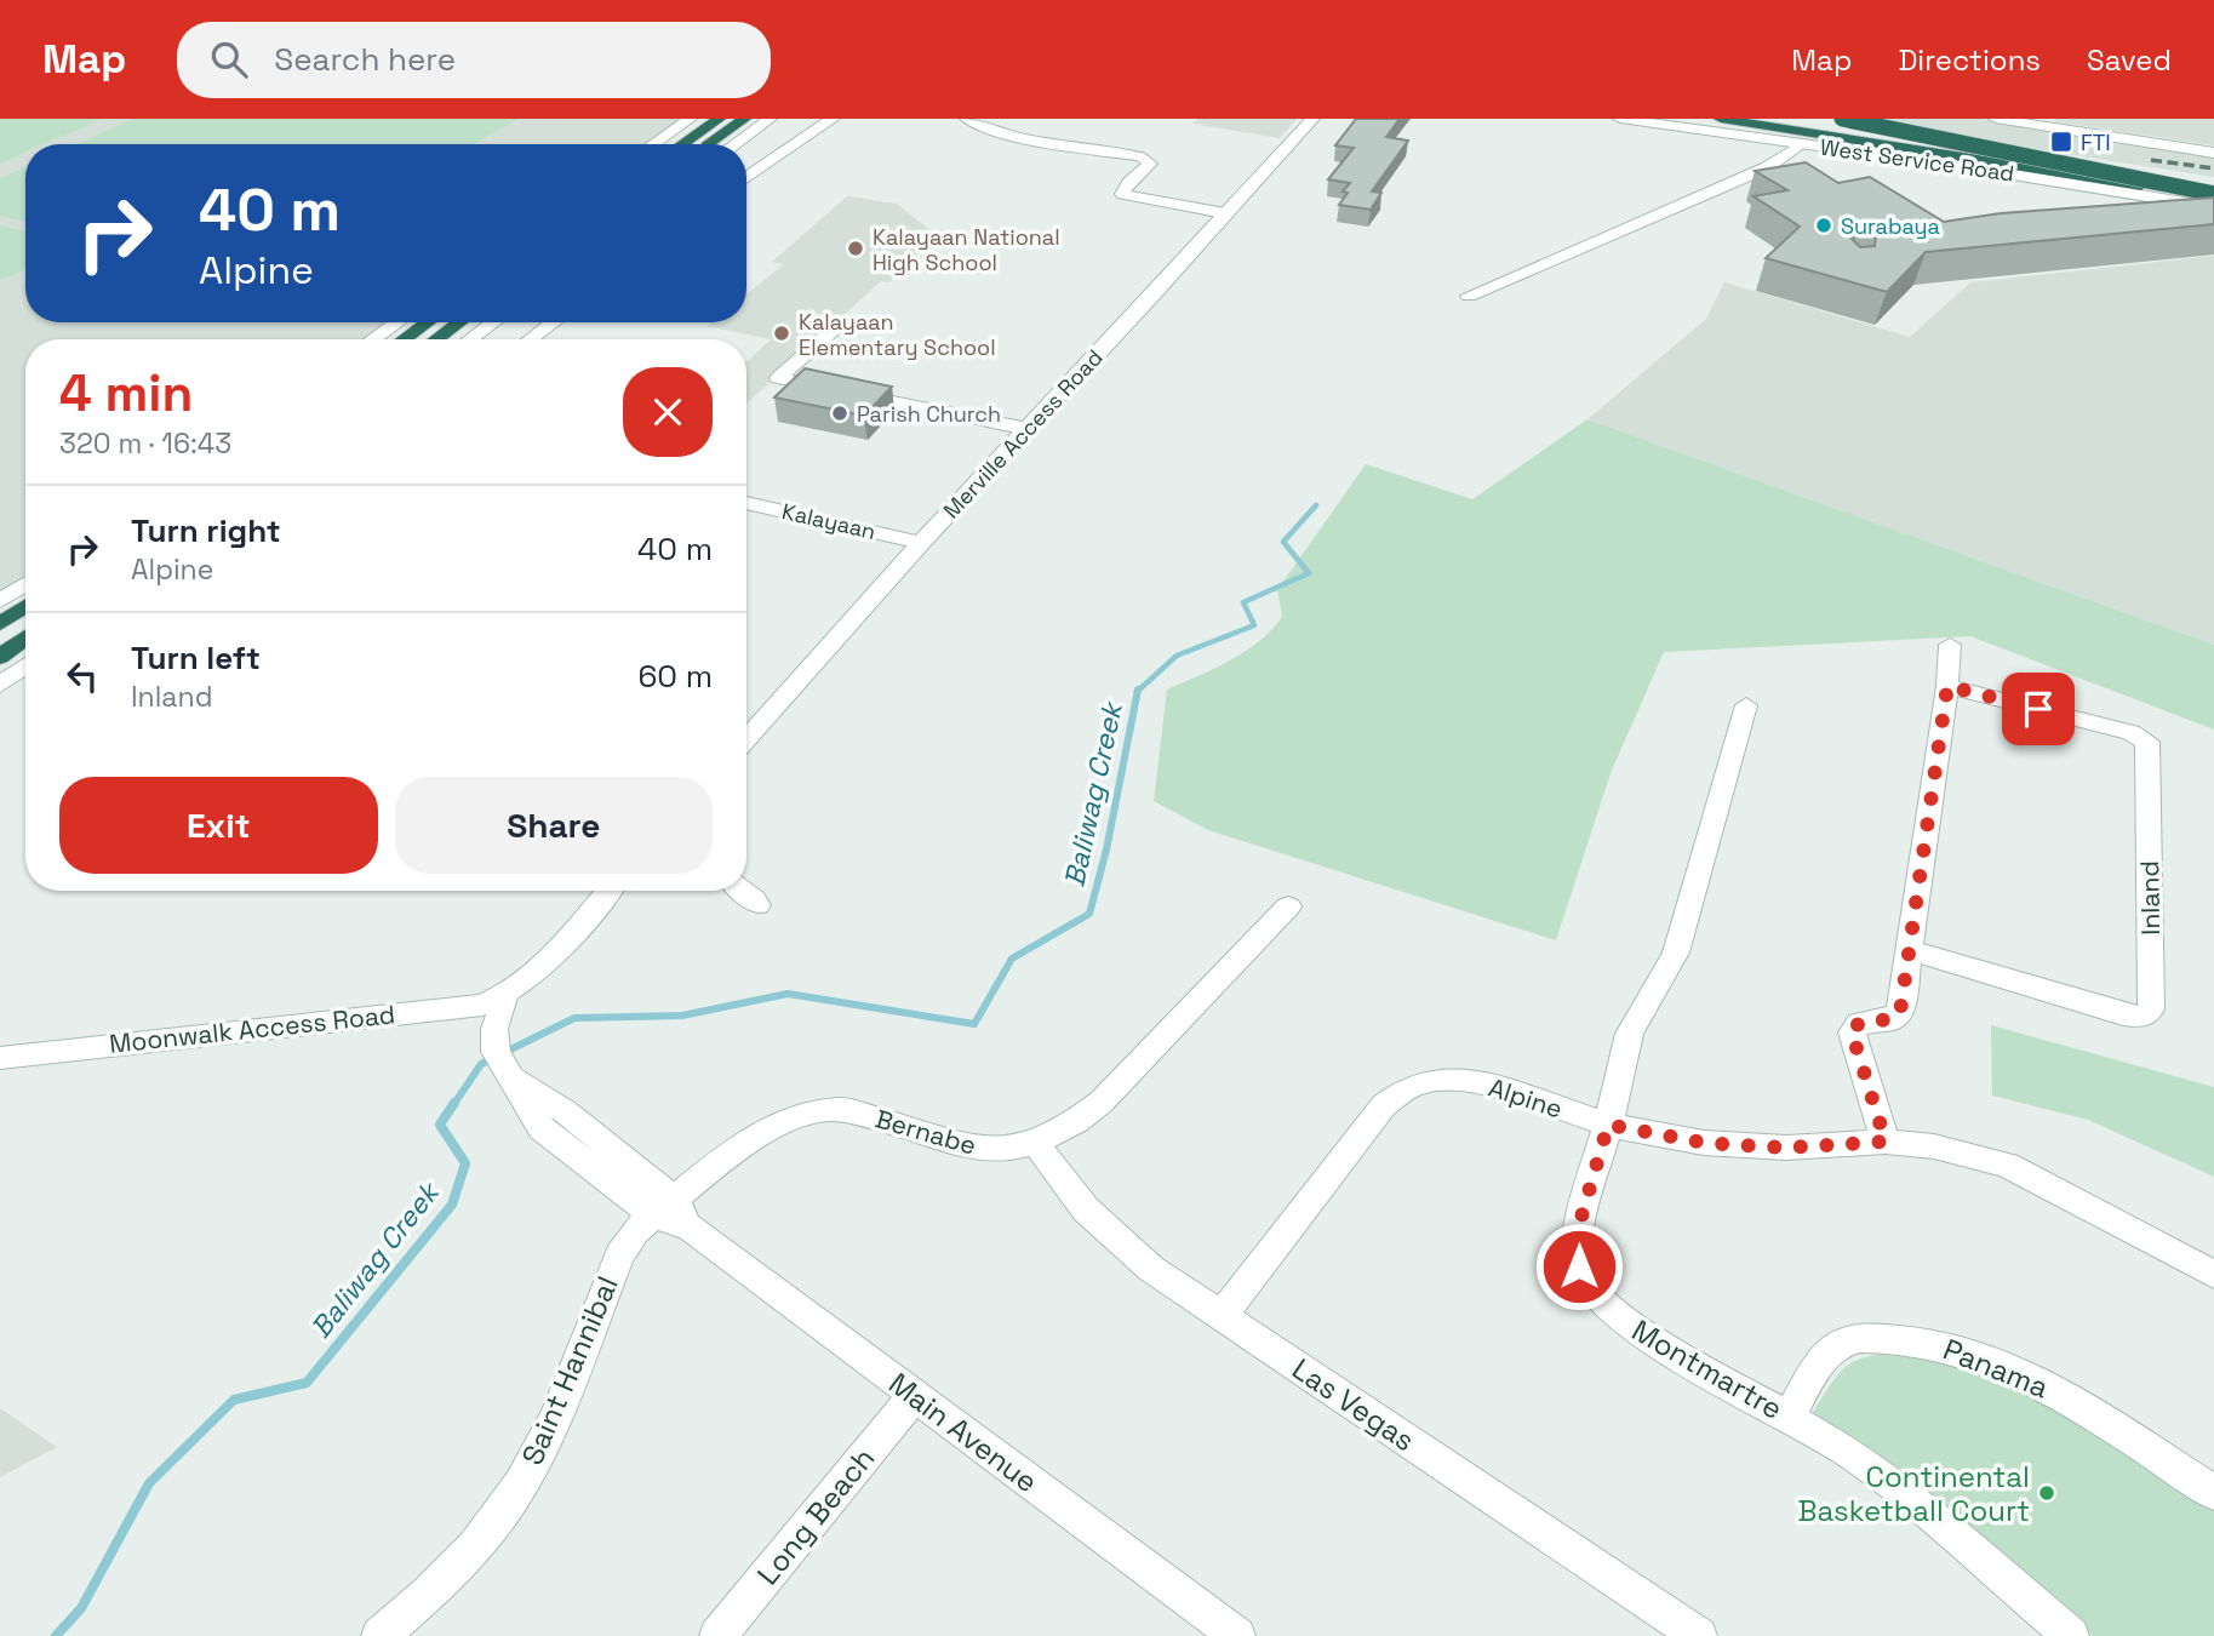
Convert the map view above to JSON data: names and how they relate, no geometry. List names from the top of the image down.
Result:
{
  "streets": {
    "street": [
      "West Service Road",
      "Merville Access Road",
      "Kalayaan",
      "Inland",
      "Moonwalk Access Road",
      "Alpine",
      "Bernabe",
      "Panama",
      "Montmartre",
      "Saint Hannibal",
      "Las Vegas",
      "Main Avenue",
      "Long Beach"
    ]
  },
  "crossings": [
    ["Merville Access Road", "Kalayaan"],
    ["Moonwalk Access Road", "Main Avenue"],
    ["Alpine", "Montmartre"],
    ["Alpine", "Las Vegas"],
    ["Bernabe", "Saint Hannibal"],
    ["Bernabe", "Las Vegas"],
    ["Bernabe", "Main Avenue"],
    ["Panama", "Montmartre"],
    ["Saint Hannibal", "Main Avenue"],
    ["Main Avenue", "Long Beach"]
  ],
  "water": ["Baliwag Creek"],
  "places": {
    "transit": ["FTI"],
    "other": [
      "Surabaya",
      "Kalayaan National High School",
      "Kalayaan Elementary School",
      "Parish Church",
      "Continental Basketball Court"
    ]
  },
  "page": {
    "header": "Map",
    "search": "Search here",
    "nav": ["Map", "Directions", "Saved"],
    "turn": ["40 m", "Alpine"],
    "heading": ["4 min", "320 m · 16:43"],
    "list": [
      {
        "name": "Turn right",
        "note": "Alpine",
        "value": "40 m"
      },
      {
        "name": "Turn left",
        "note": "Inland",
        "value": "60 m"
      }
    ],
    "buttons": ["Exit", "Share"]
  }
}
